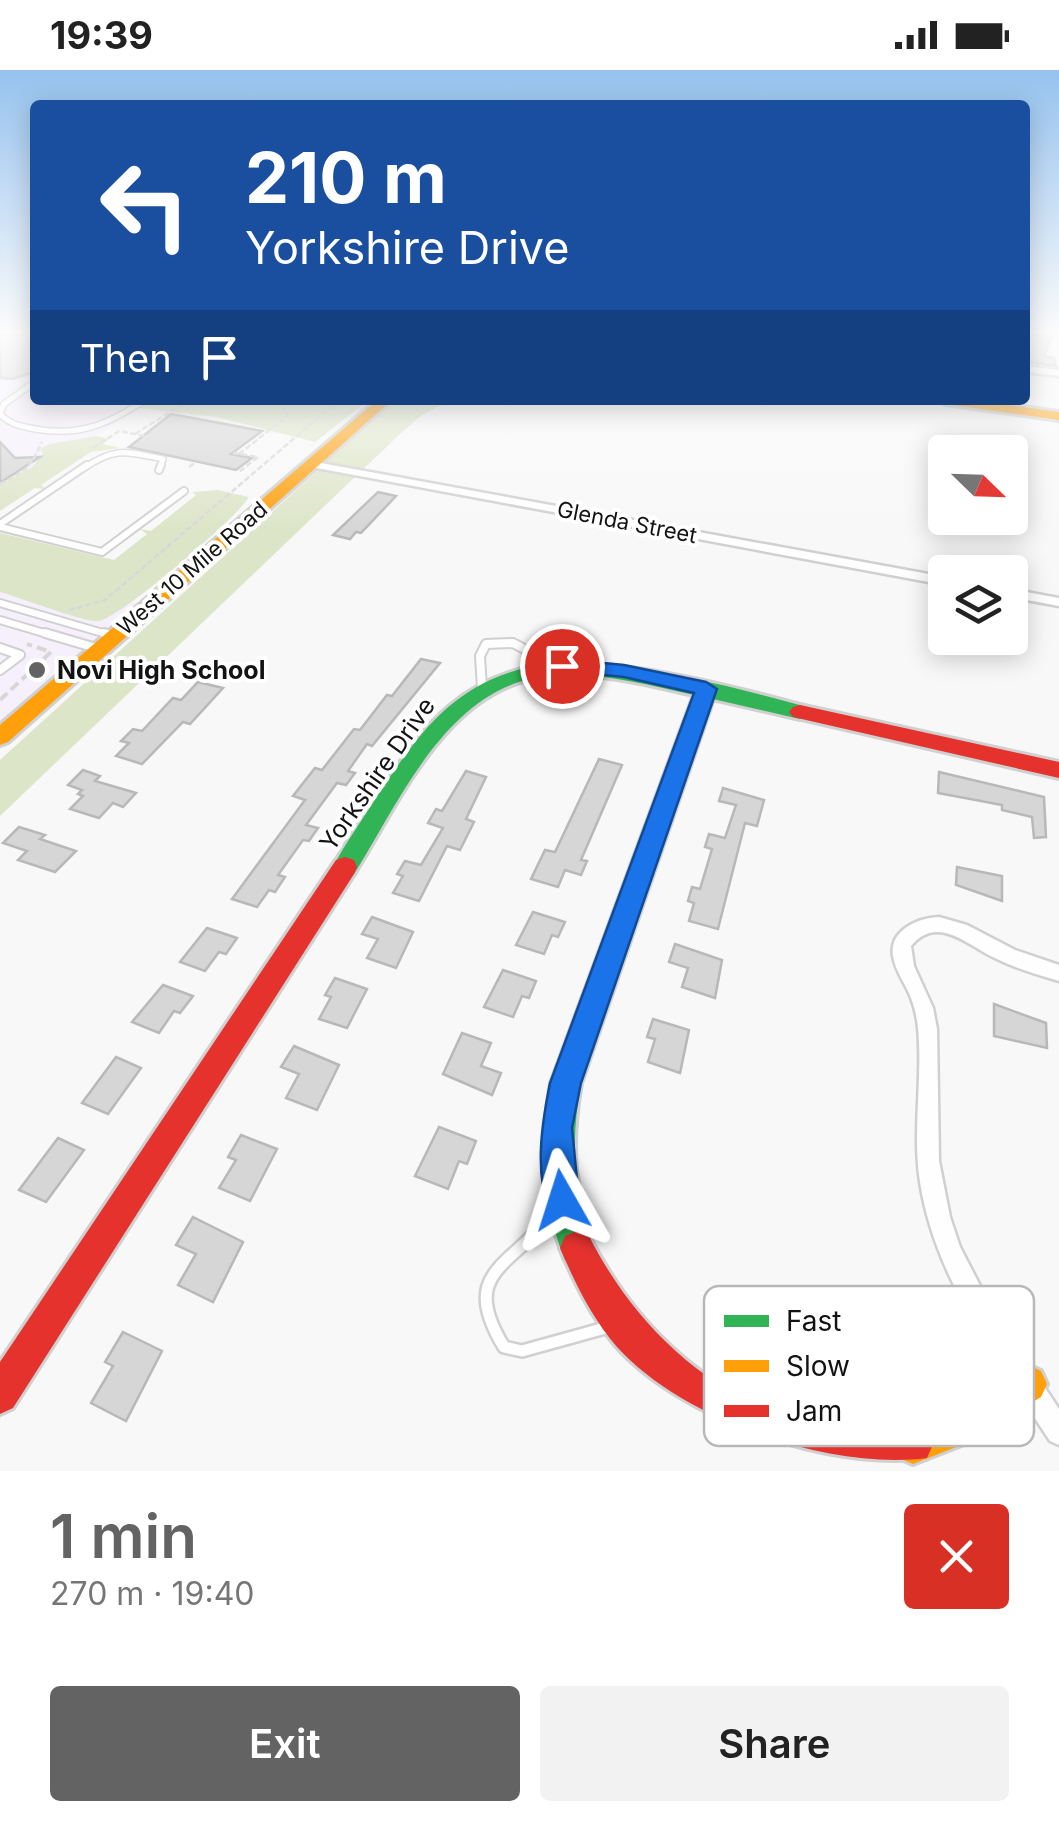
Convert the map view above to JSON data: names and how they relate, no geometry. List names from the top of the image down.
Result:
{
  "streets": {
    "street": ["Glenda Street", "West 10 Mile Road", "Yorkshire Drive"]
  },
  "crossings": [
    ["Glenda Street", "West 10 Mile Road"]
  ],
  "places": ["Novi High School"],
  "legend": ["Fast", "Slow", "Jam"],
  "north": "bottom right",
  "page": {
    "status": "19:39",
    "turn": ["210 m", "Yorkshire Drive"],
    "then": "Then",
    "heading": ["1 min", "270 m · 19:40"],
    "buttons": ["Exit", "Share"]
  }
}
